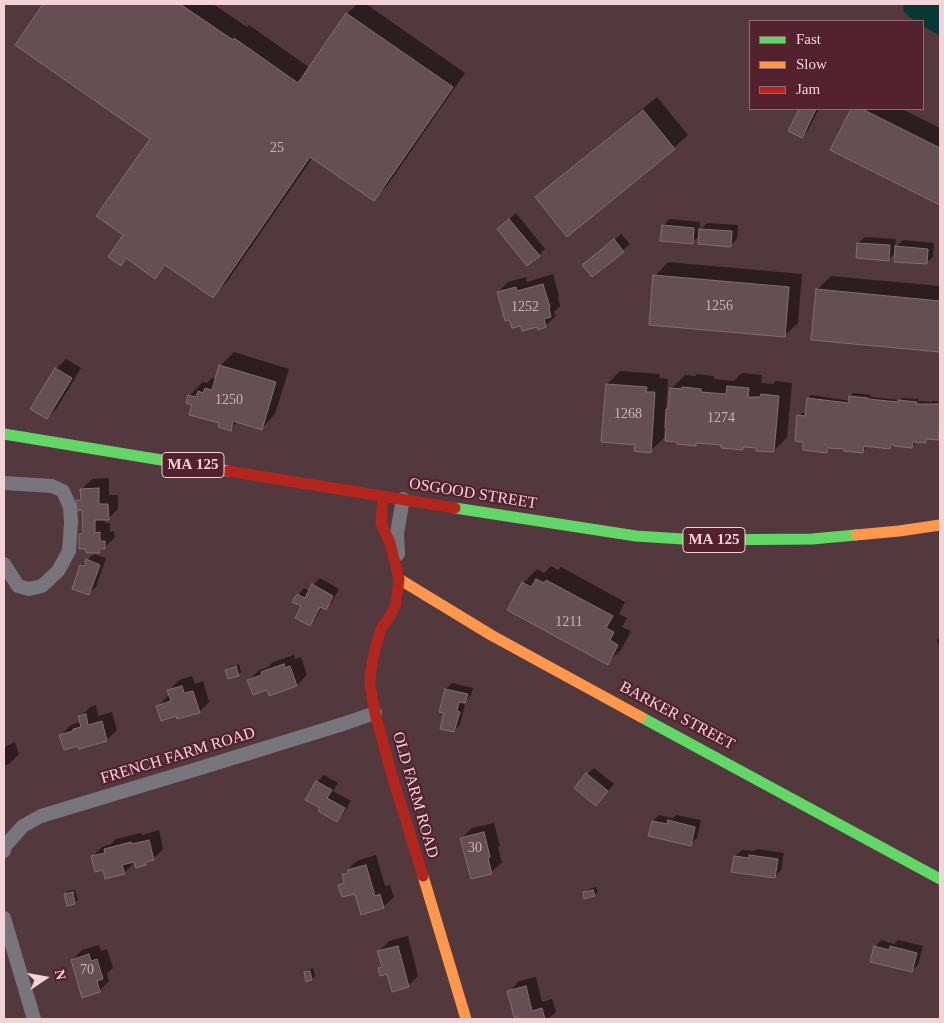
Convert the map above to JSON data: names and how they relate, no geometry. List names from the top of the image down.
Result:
{
  "streets": {
    "main road": [
      "MA 125",
      "OSGOOD STREET",
      "BARKER STREET",
      "OLD FARM ROAD"
    ],
    "street": ["FRENCH FARM ROAD"]
  },
  "crossings": [
    ["BARKER STREET", "OLD FARM ROAD"],
    ["FRENCH FARM ROAD", "OLD FARM ROAD"]
  ],
  "house_numbers": [
    "25",
    "1256",
    "1252",
    "1250",
    "1268",
    "1274",
    "1211",
    "30",
    "70"
  ],
  "legend": ["Fast", "Slow", "Jam"],
  "north": "right"
}
